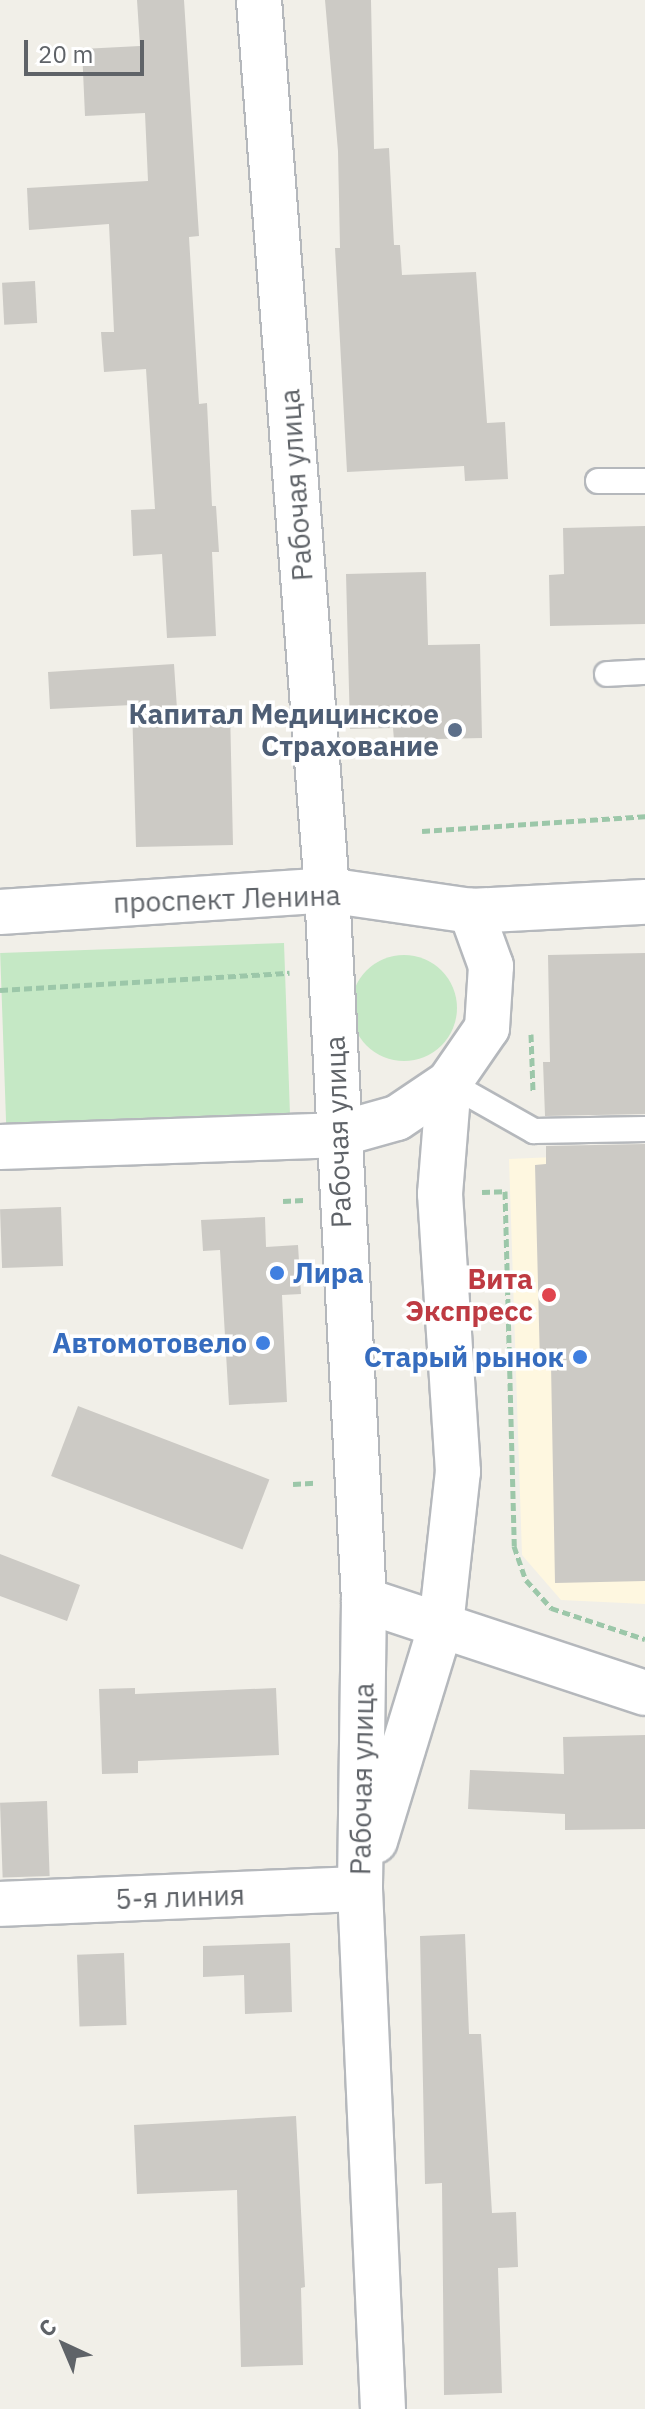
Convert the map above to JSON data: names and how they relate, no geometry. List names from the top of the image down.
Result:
{
  "streets": {
    "street": ["Рабочая улица", "проспект Ленина", "5-я линия"]
  },
  "crossings": [
    ["Рабочая улица", "проспект Ленина"],
    ["Рабочая улица", "5-я линия"]
  ],
  "places": [
    "Капитал Медицинское Страхование",
    "Лира",
    "Вита Экспресс",
    "Автомотовело",
    "Старый рынок"
  ],
  "scale_bar": "20 m",
  "north": "top left"
}
